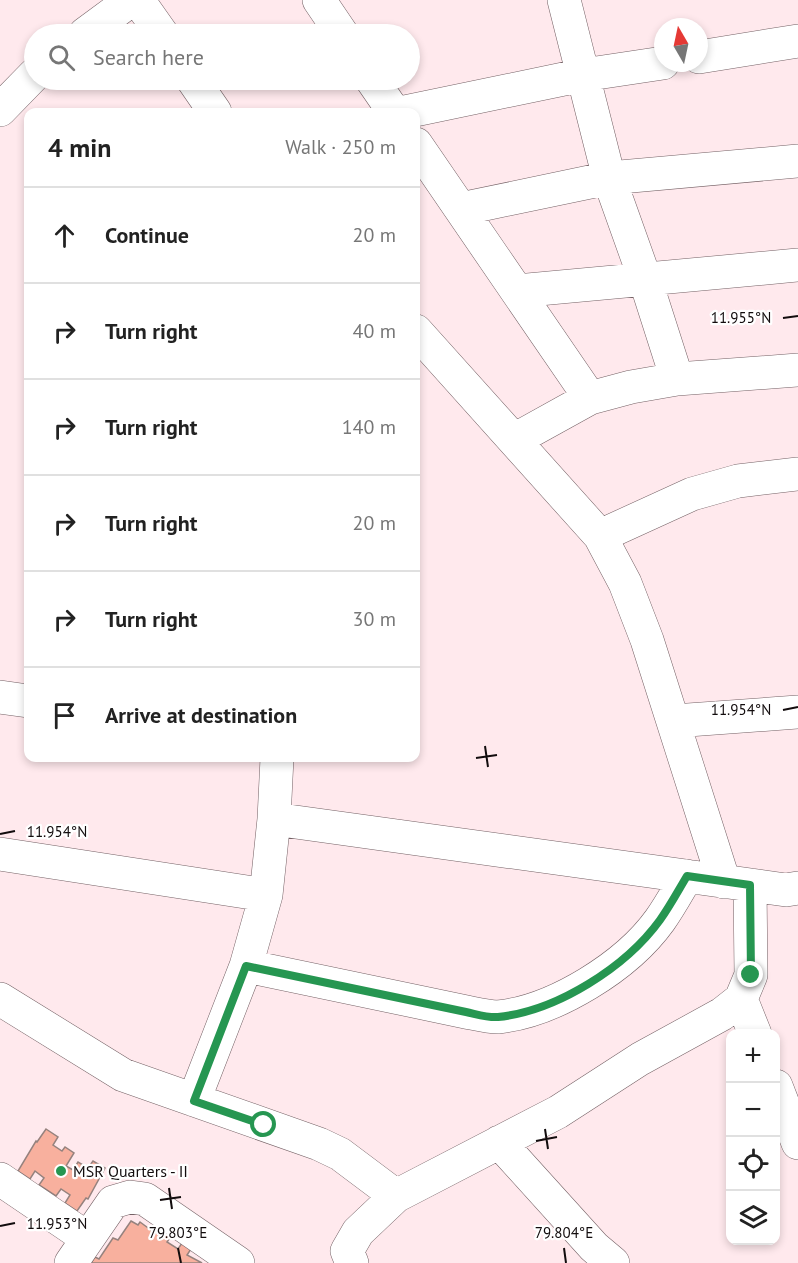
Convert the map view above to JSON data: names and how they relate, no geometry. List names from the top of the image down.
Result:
{
  "places": ["MSR Quarters - II"],
  "north": "top",
  "page": {
    "search": "Search here",
    "heading": ["4 min", "Walk · 250 m"],
    "list": [
      ["Continue", "20 m"],
      ["Turn right", "40 m"],
      ["Turn right", "140 m"],
      ["Turn right", "20 m"],
      ["Turn right", "30 m"],
      "Arrive at destination"
    ],
    "map_buttons": ["+", "−"]
  },
  "coordinates": [
    "11.955°N",
    "11.954°N",
    "11.953°N",
    "79.803°E",
    "79.804°E"
  ]
}
